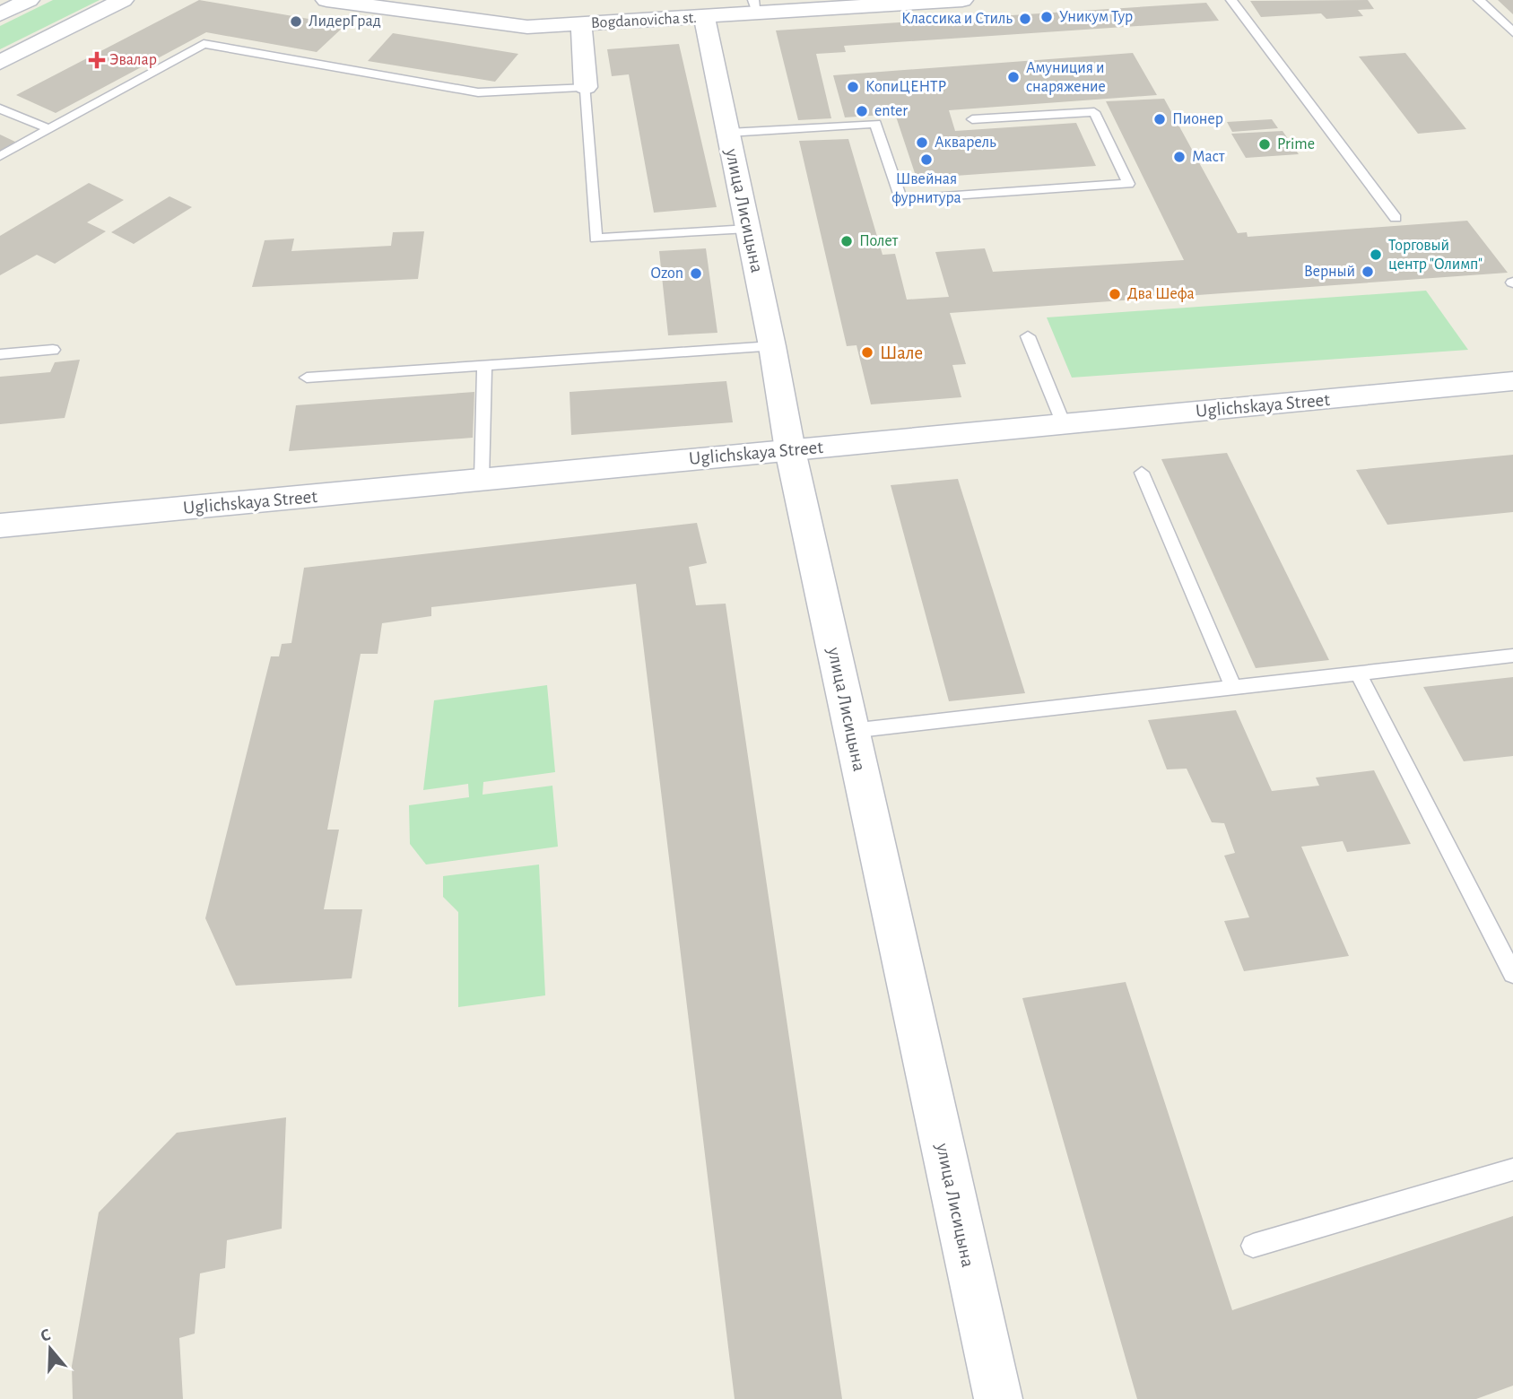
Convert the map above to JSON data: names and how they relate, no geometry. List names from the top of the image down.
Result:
{
  "streets": {
    "street": ["Bogdanovicha st.", "улица Лисицына", "Uglichskaya Street"]
  },
  "crossings": [
    ["Bogdanovicha st.", "улица Лисицына"],
    ["улица Лисицына", "Uglichskaya Street"]
  ],
  "places": {
    "other": [
      "Уникум Тур",
      "Классика и Стиль",
      "ЛидерГрад",
      "Амуниция и снаряжение",
      "КопиЦЕНТР",
      "enter",
      "Пионер",
      "Акварель",
      "Prime",
      "Маст",
      "Швейная фурнитура",
      "Полет",
      "Торговый центр \"Олимп\"",
      "Верный",
      "Ozon",
      "Два Шефа",
      "Шале"
    ],
    "health": ["Эвалар"]
  },
  "north": "top"
}
